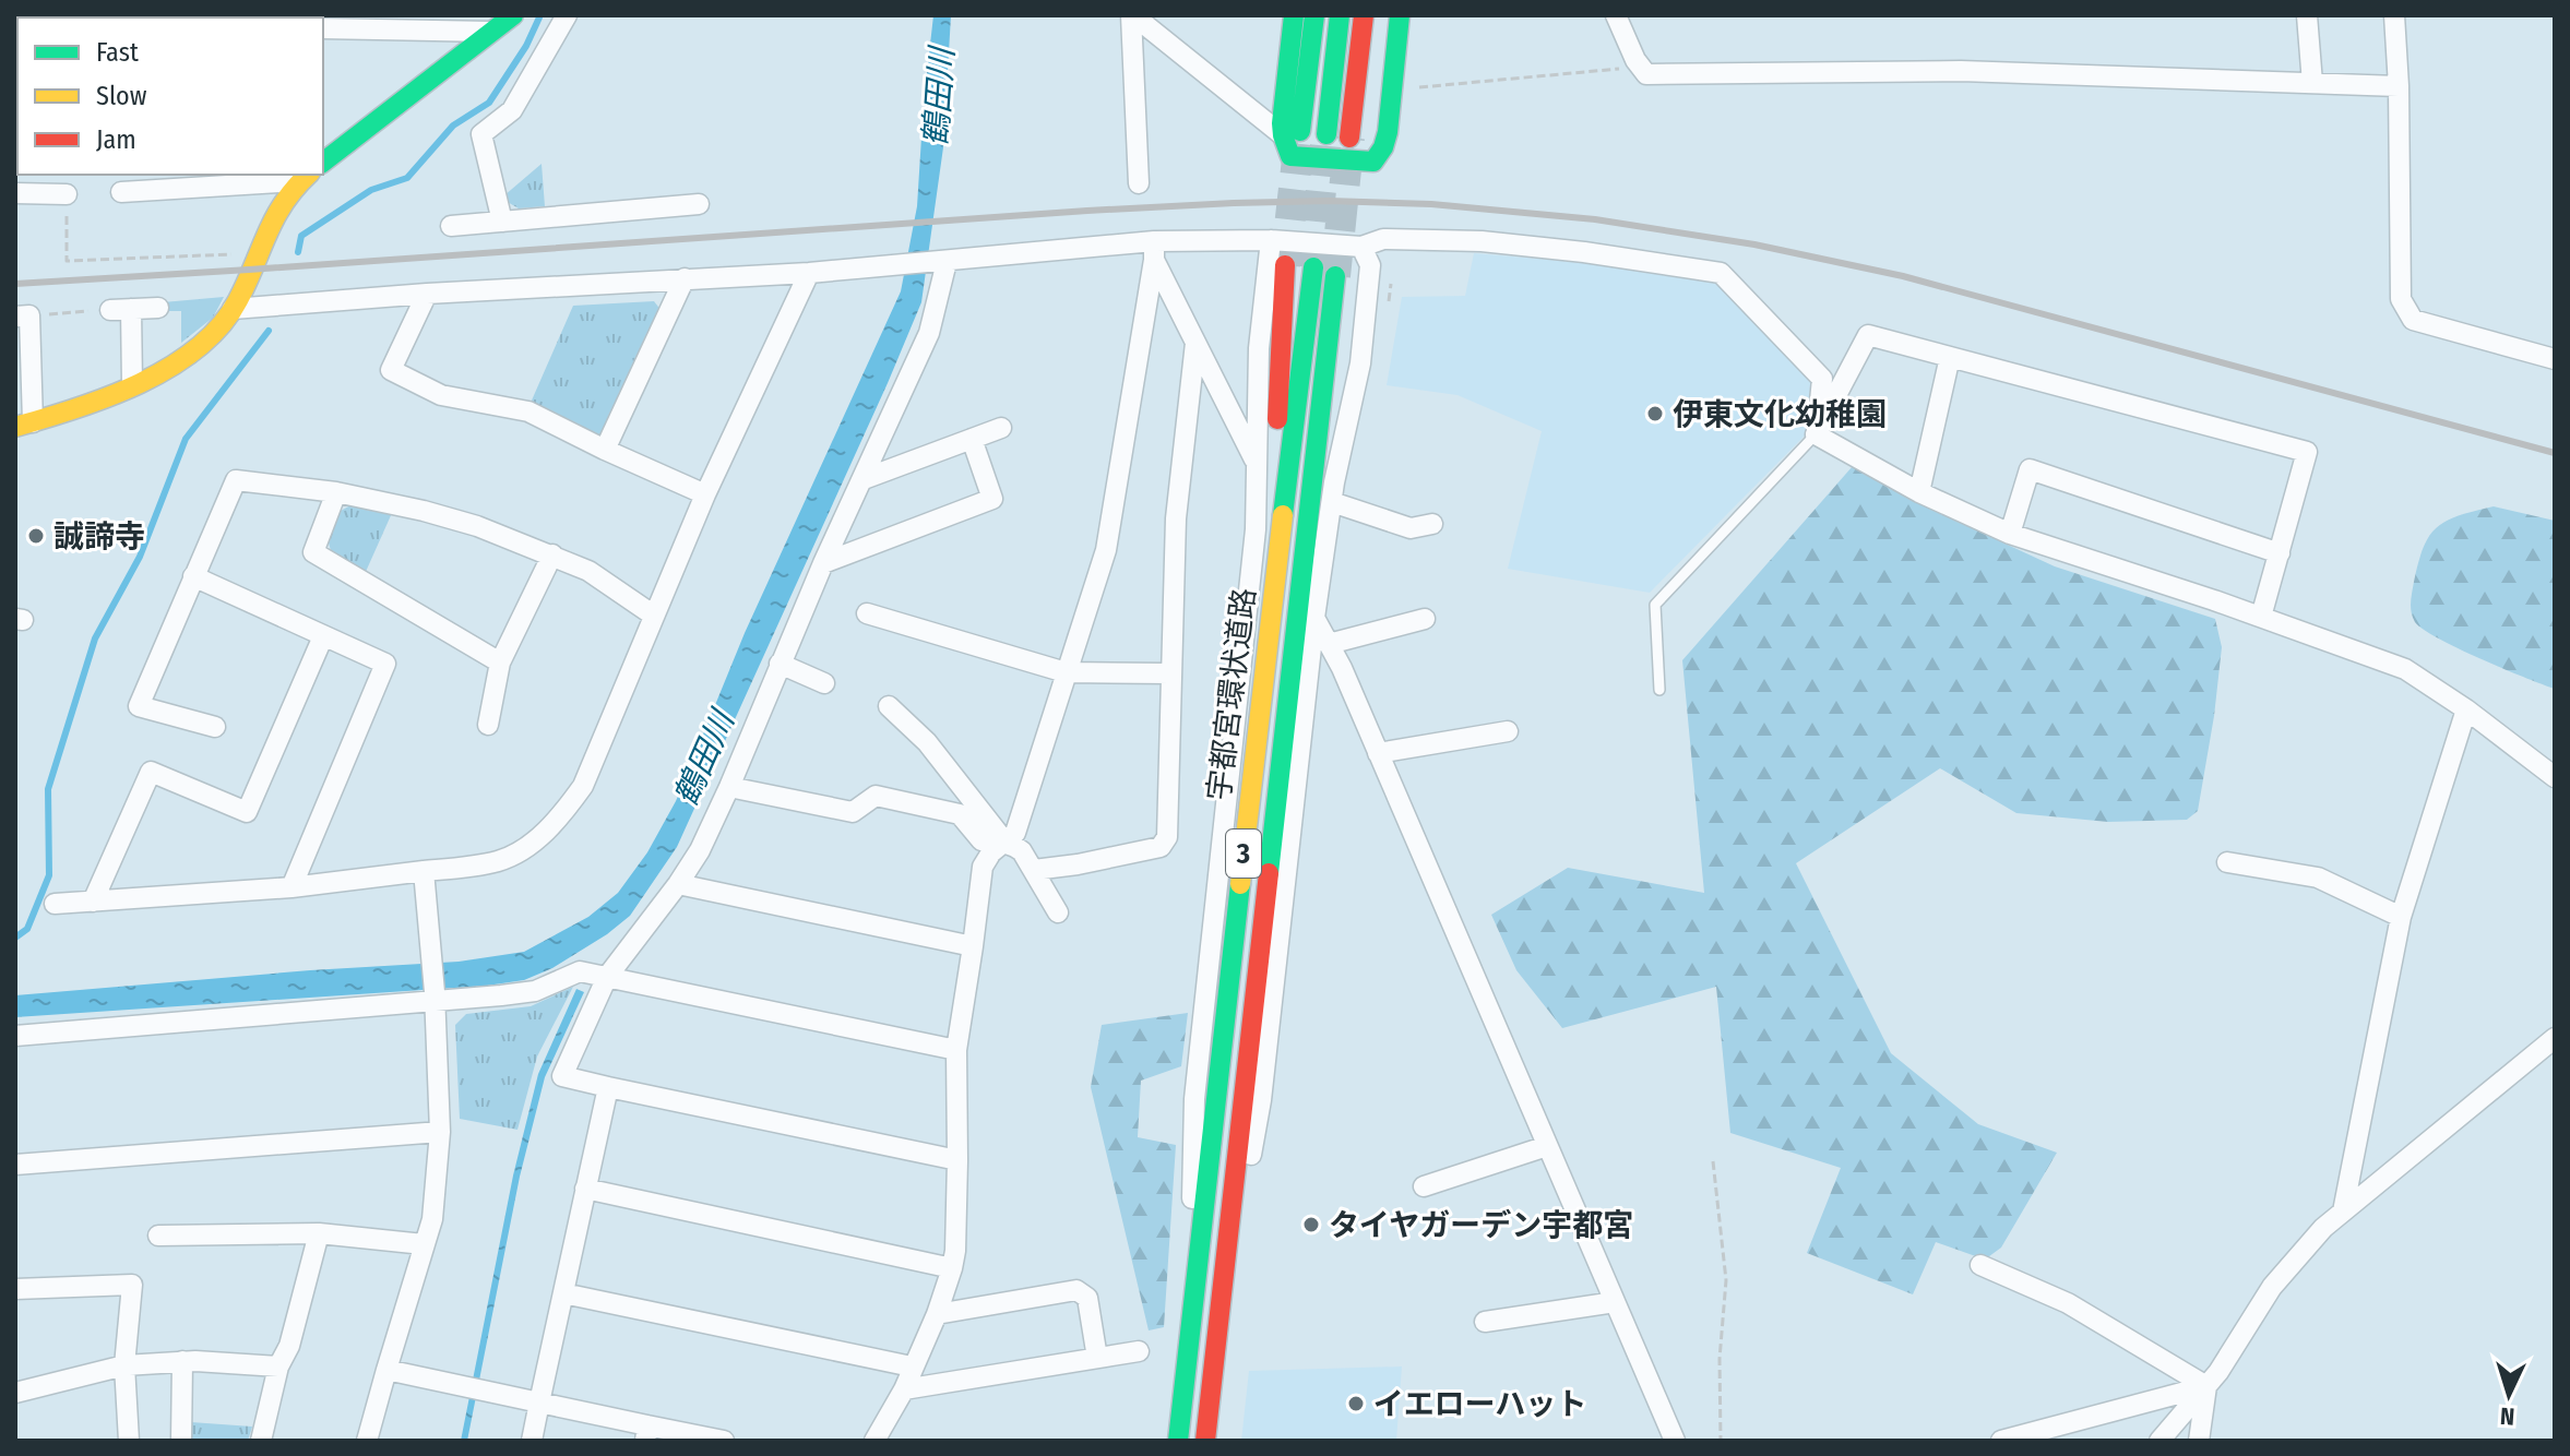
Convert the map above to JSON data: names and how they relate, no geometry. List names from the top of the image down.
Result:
{
  "streets": {
    "main road": ["宇都宮環状道路", "3"]
  },
  "crossings": [
    ["宇都宮環状道路", "3"]
  ],
  "water": ["鶴田川"],
  "places": [
    "伊東文化幼稚園",
    "誠諦寺",
    "タイヤガーデン宇都宮",
    "イエローハット"
  ],
  "legend": ["Fast", "Slow", "Jam"],
  "north": "bottom"
}
